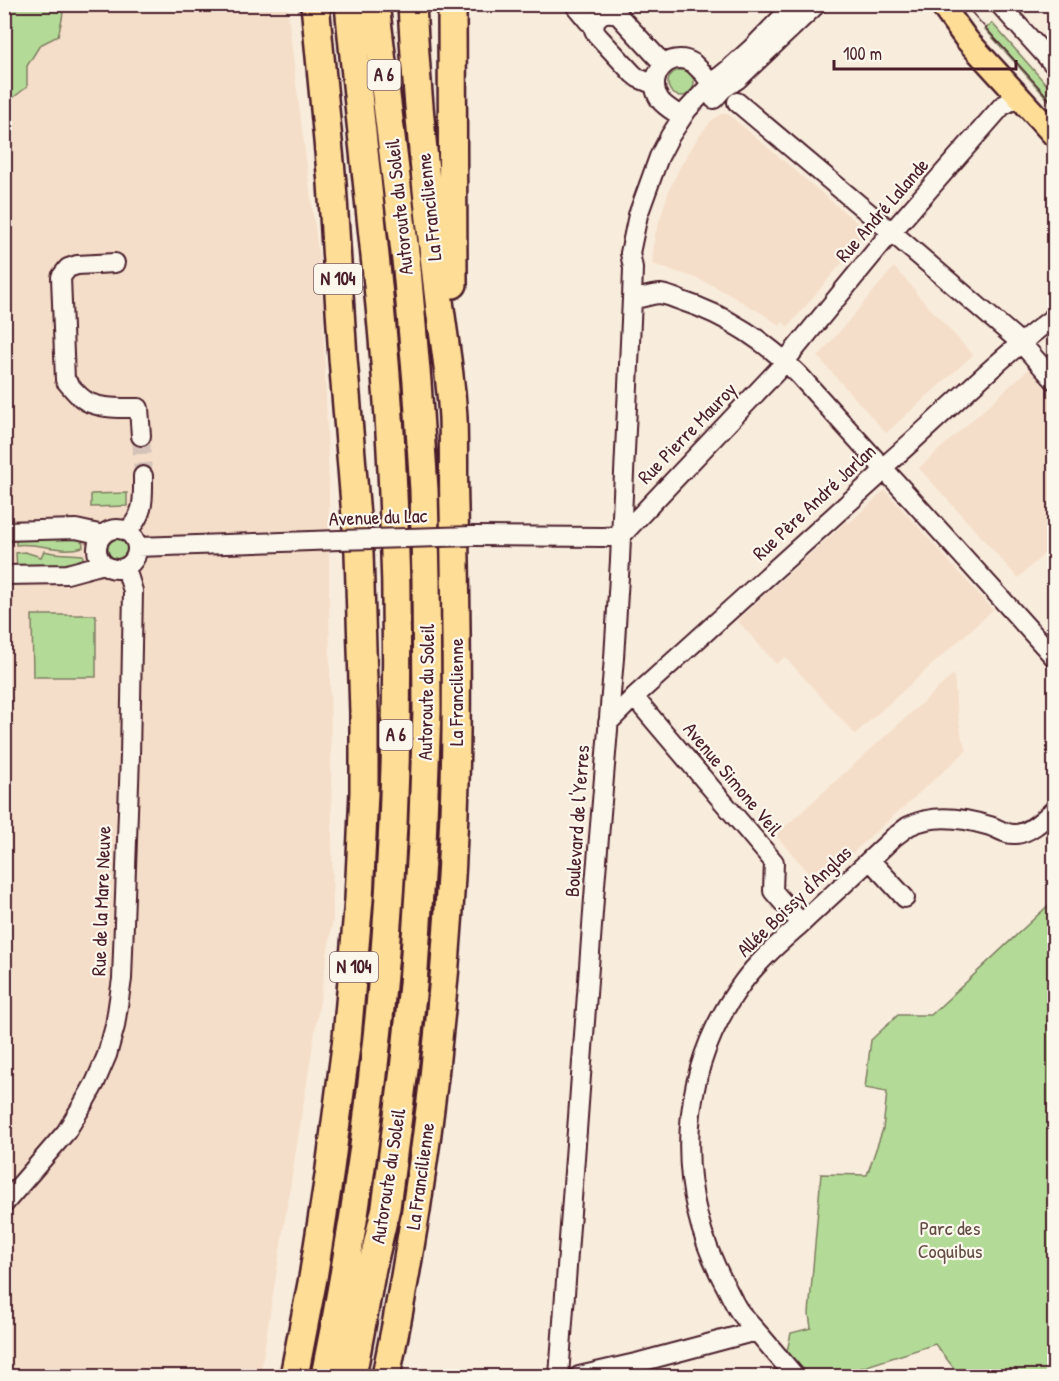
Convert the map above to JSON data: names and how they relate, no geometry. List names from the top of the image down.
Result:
{
  "streets": {
    "highway": [
      "A 6",
      "Autoroute du Soleil",
      "La Francilienne",
      "N 104"
    ],
    "street": [
      "Rue André Lalande",
      "Rue Pierre Mauroy",
      "Rue Père André Jarlan",
      "Avenue du Lac",
      "Avenue Simone Veil",
      "Boulevard de l'Yerres",
      "Rue de la Mare Neuve",
      "Allée Boissy d'Anglas"
    ]
  },
  "crossings": [
    ["Rue André Lalande", "Rue Pierre Mauroy"],
    ["N 104", "Avenue du Lac"],
    ["Rue Pierre Mauroy", "Avenue du Lac"],
    ["Rue Pierre Mauroy", "Boulevard de l'Yerres"],
    ["Rue Père André Jarlan", "Avenue Simone Veil"],
    ["Rue Père André Jarlan", "Boulevard de l'Yerres"],
    ["Avenue du Lac", "Boulevard de l'Yerres"],
    ["Avenue du Lac", "Rue de la Mare Neuve"],
    ["Avenue Simone Veil", "Allée Boissy d'Anglas"]
  ],
  "parks": ["Parc des Coquibus"],
  "scale_bar": "100 m"
}
